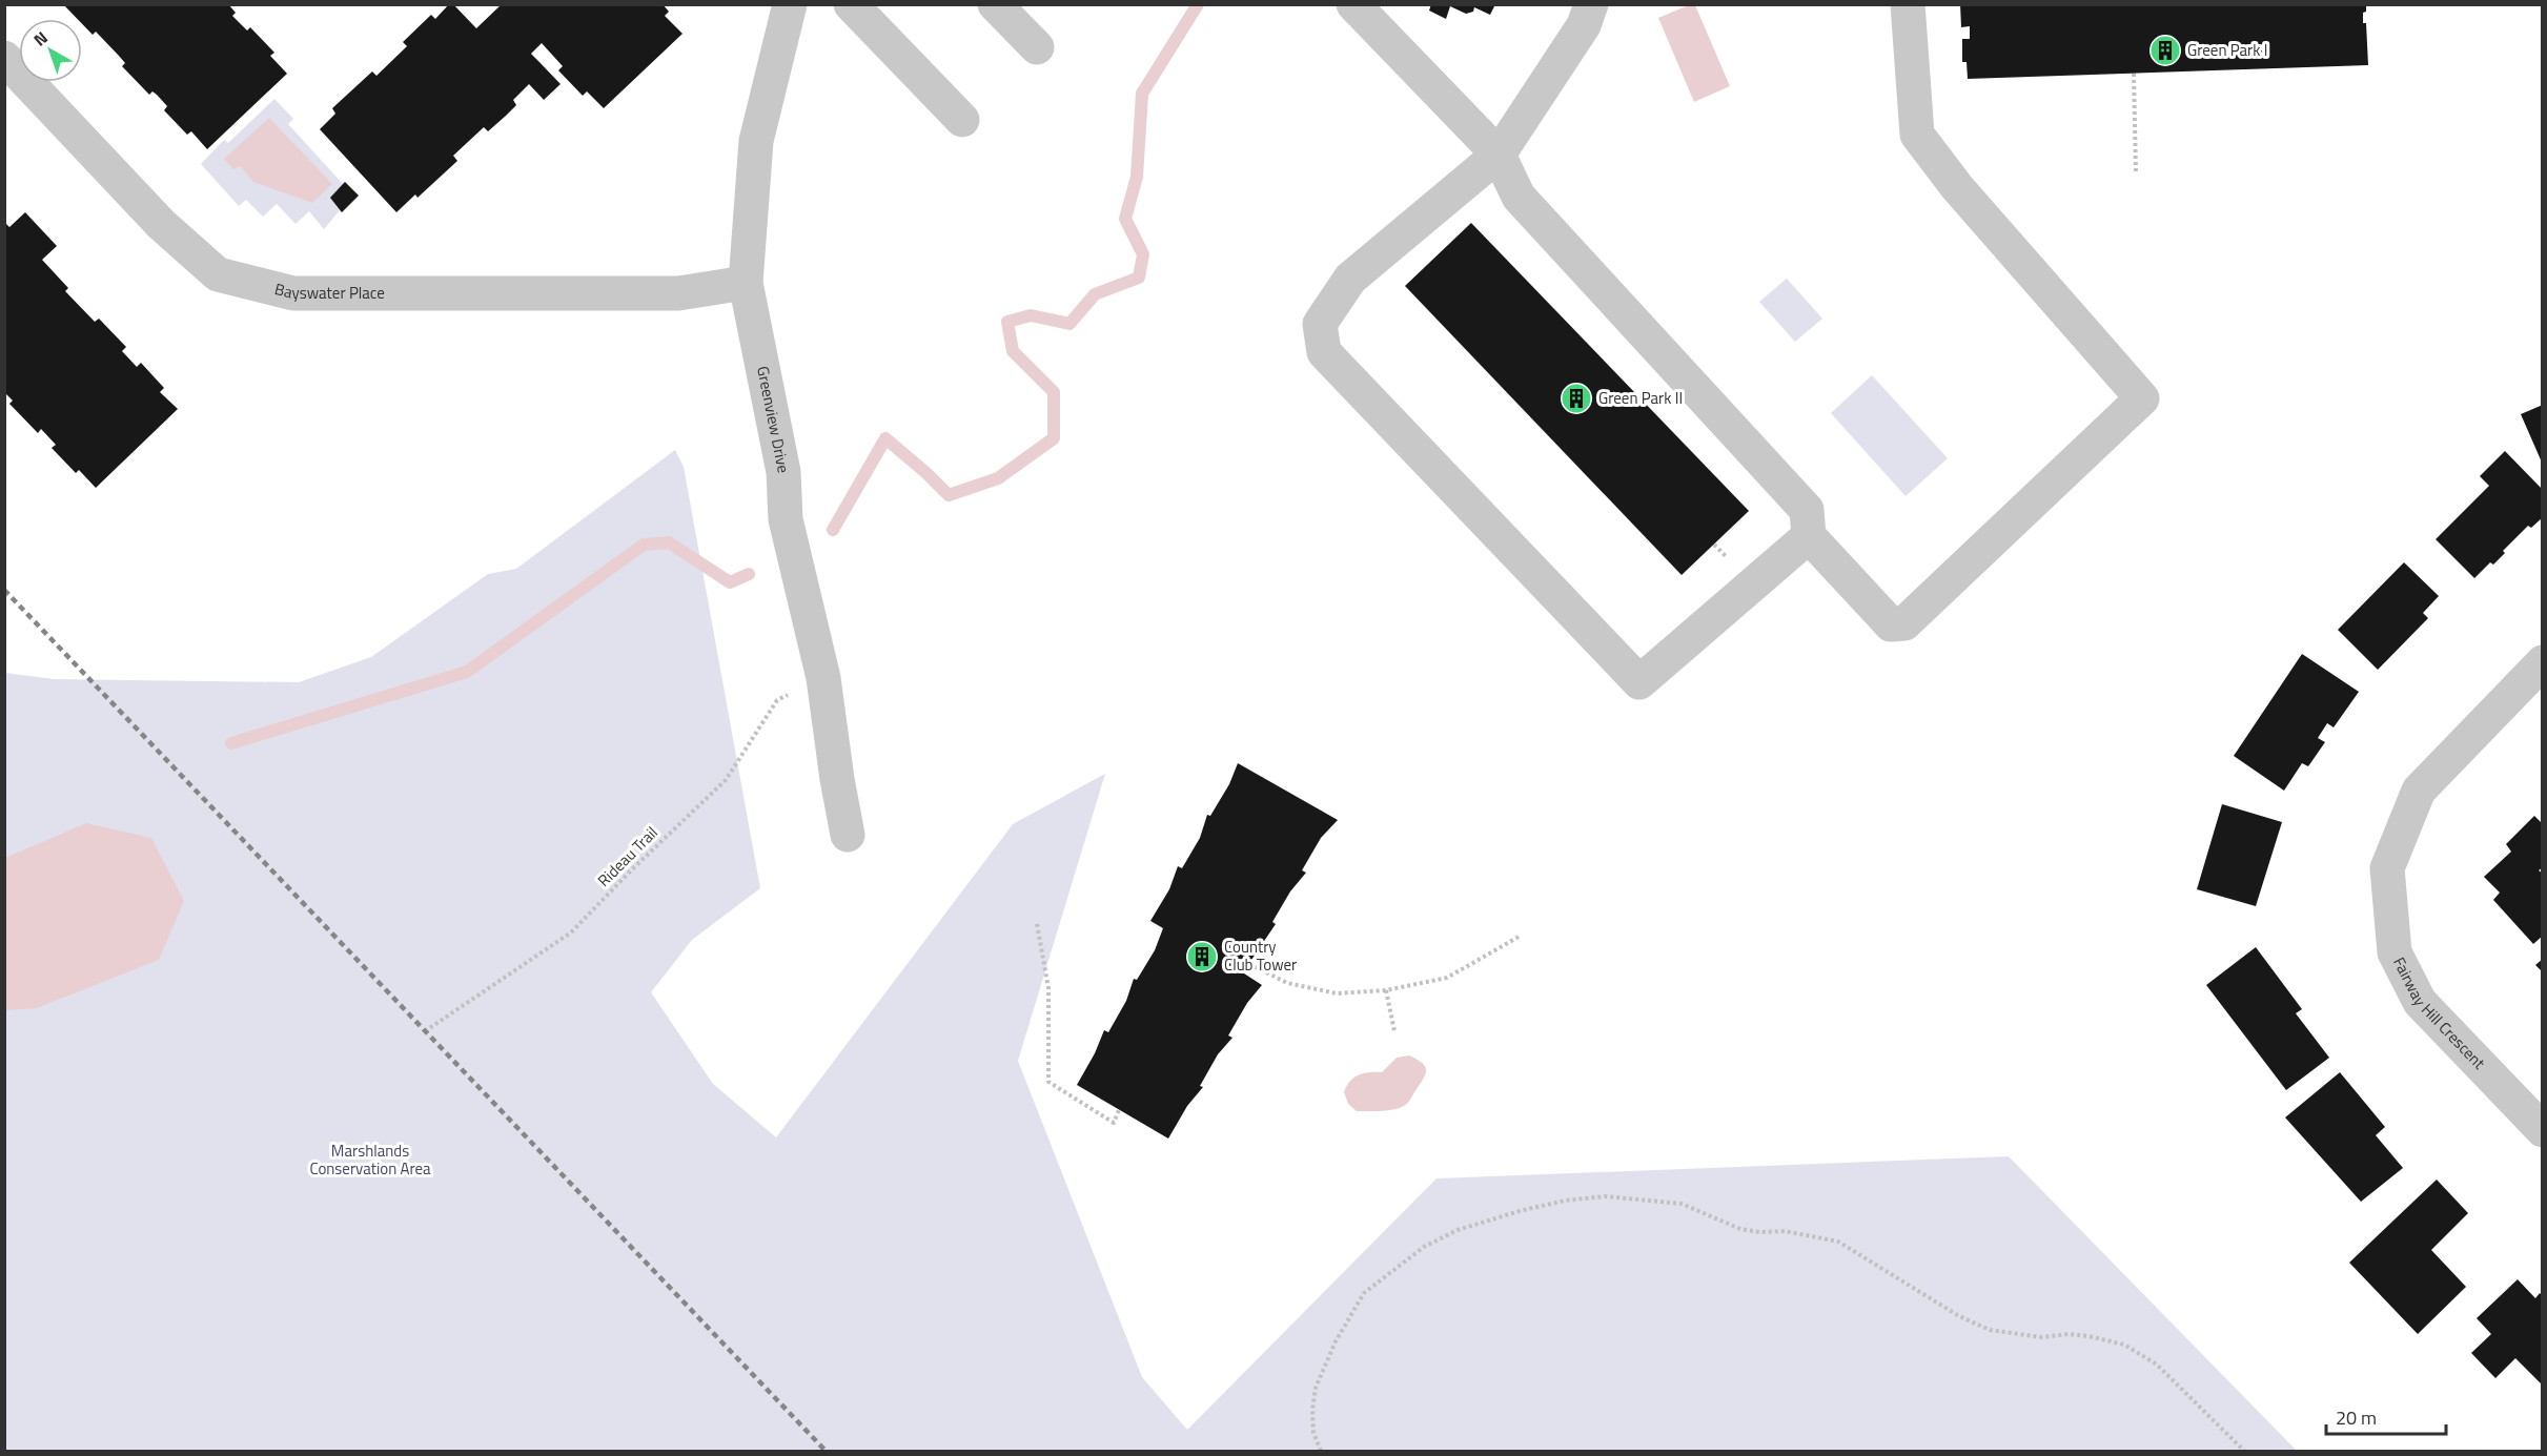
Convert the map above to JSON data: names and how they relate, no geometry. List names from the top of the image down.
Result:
{
  "streets": {
    "street": ["Bayswater Place", "Greenview Drive", "Fairway Hill Crescent"],
    "path": ["Rideau Trail"]
  },
  "crossings": [
    ["Bayswater Place", "Greenview Drive"],
    ["Greenview Drive", "Rideau Trail"]
  ],
  "parks": ["Marshlands Conservation Area"],
  "places": {
    "building": ["Green Park I", "Green Park II", "Country Club Tower"]
  },
  "scale_bar": "20 m",
  "north": "top left"
}
